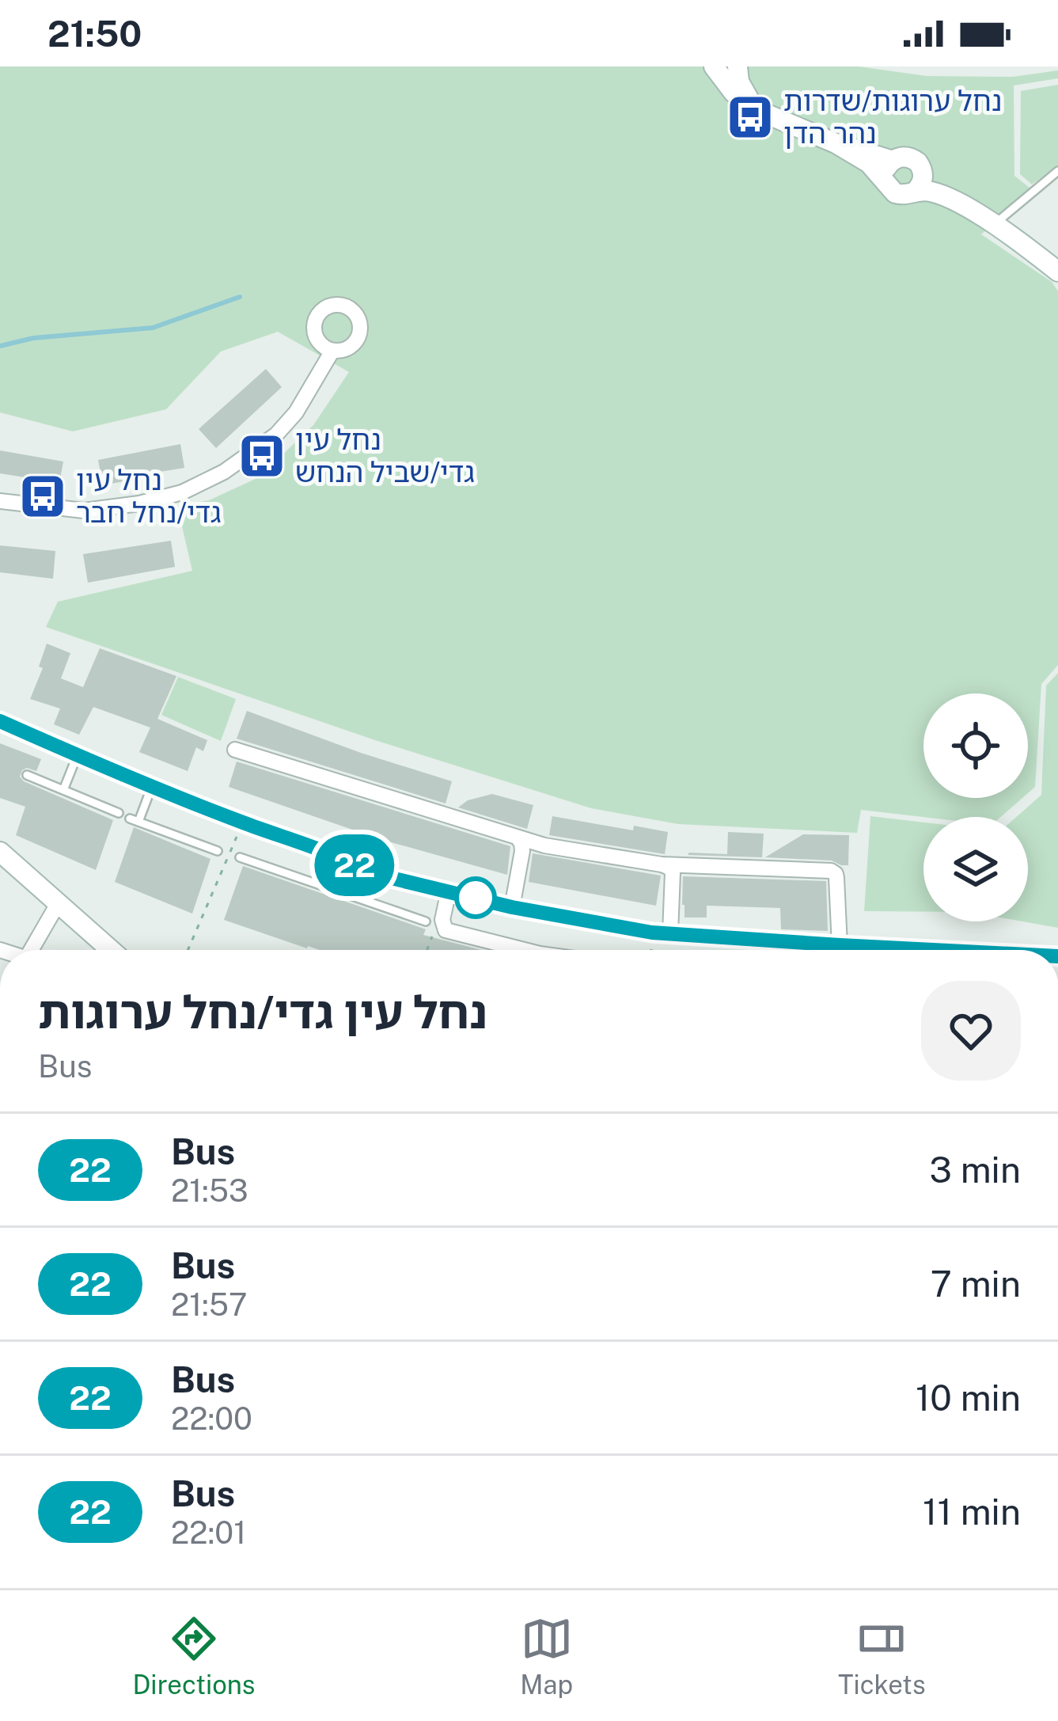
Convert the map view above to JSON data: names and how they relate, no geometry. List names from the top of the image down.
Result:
{
  "places": {
    "bus stop": ["נחל ערוגות/שדרות נהר הדן", "נחל עין גדי/שביל הנחש", "נחל עין גדי/נחל חבר"]
  },
  "lines": ["bus line 22"],
  "page": {
    "status": "21:50",
    "on_map": "22",
    "heading": ["נחל עין גדי/נחל ערוגות", "Bus"],
    "list": [
      {
        "mark": "22",
        "name": "Bus",
        "note": "21:53",
        "value": "3 min"
      },
      {
        "mark": "22",
        "name": "Bus",
        "note": "21:57",
        "value": "7 min"
      },
      {
        "mark": "22",
        "name": "Bus",
        "note": "22:00",
        "value": "10 min"
      },
      {
        "mark": "22",
        "name": "Bus",
        "note": "22:01",
        "value": "11 min"
      }
    ],
    "tabs": ["Directions", "Map", "Tickets"]
  }
}
